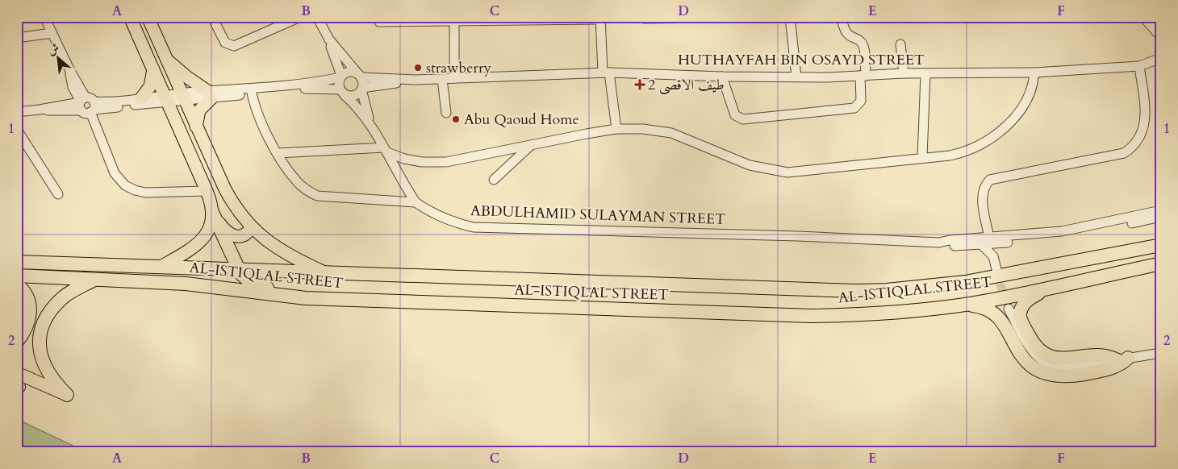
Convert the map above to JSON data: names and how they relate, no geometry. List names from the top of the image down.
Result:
{
  "streets": {
    "highway": ["AL-ISTIQLAL STREET"],
    "street": ["HUTHAYFAH BIN OSAYD STREET", "ABDULHAMID SULAYMAN STREET"]
  },
  "places": {
    "other": ["strawberry", "Abu Qaoud Home"],
    "health": ["طيف الاقصى 2"]
  },
  "north": "top left",
  "grid": {
    "columns": [
      "A",
      "B",
      "C",
      "D",
      "E",
      "F"
    ],
    "rows": ["1", "2"]
  }
}
